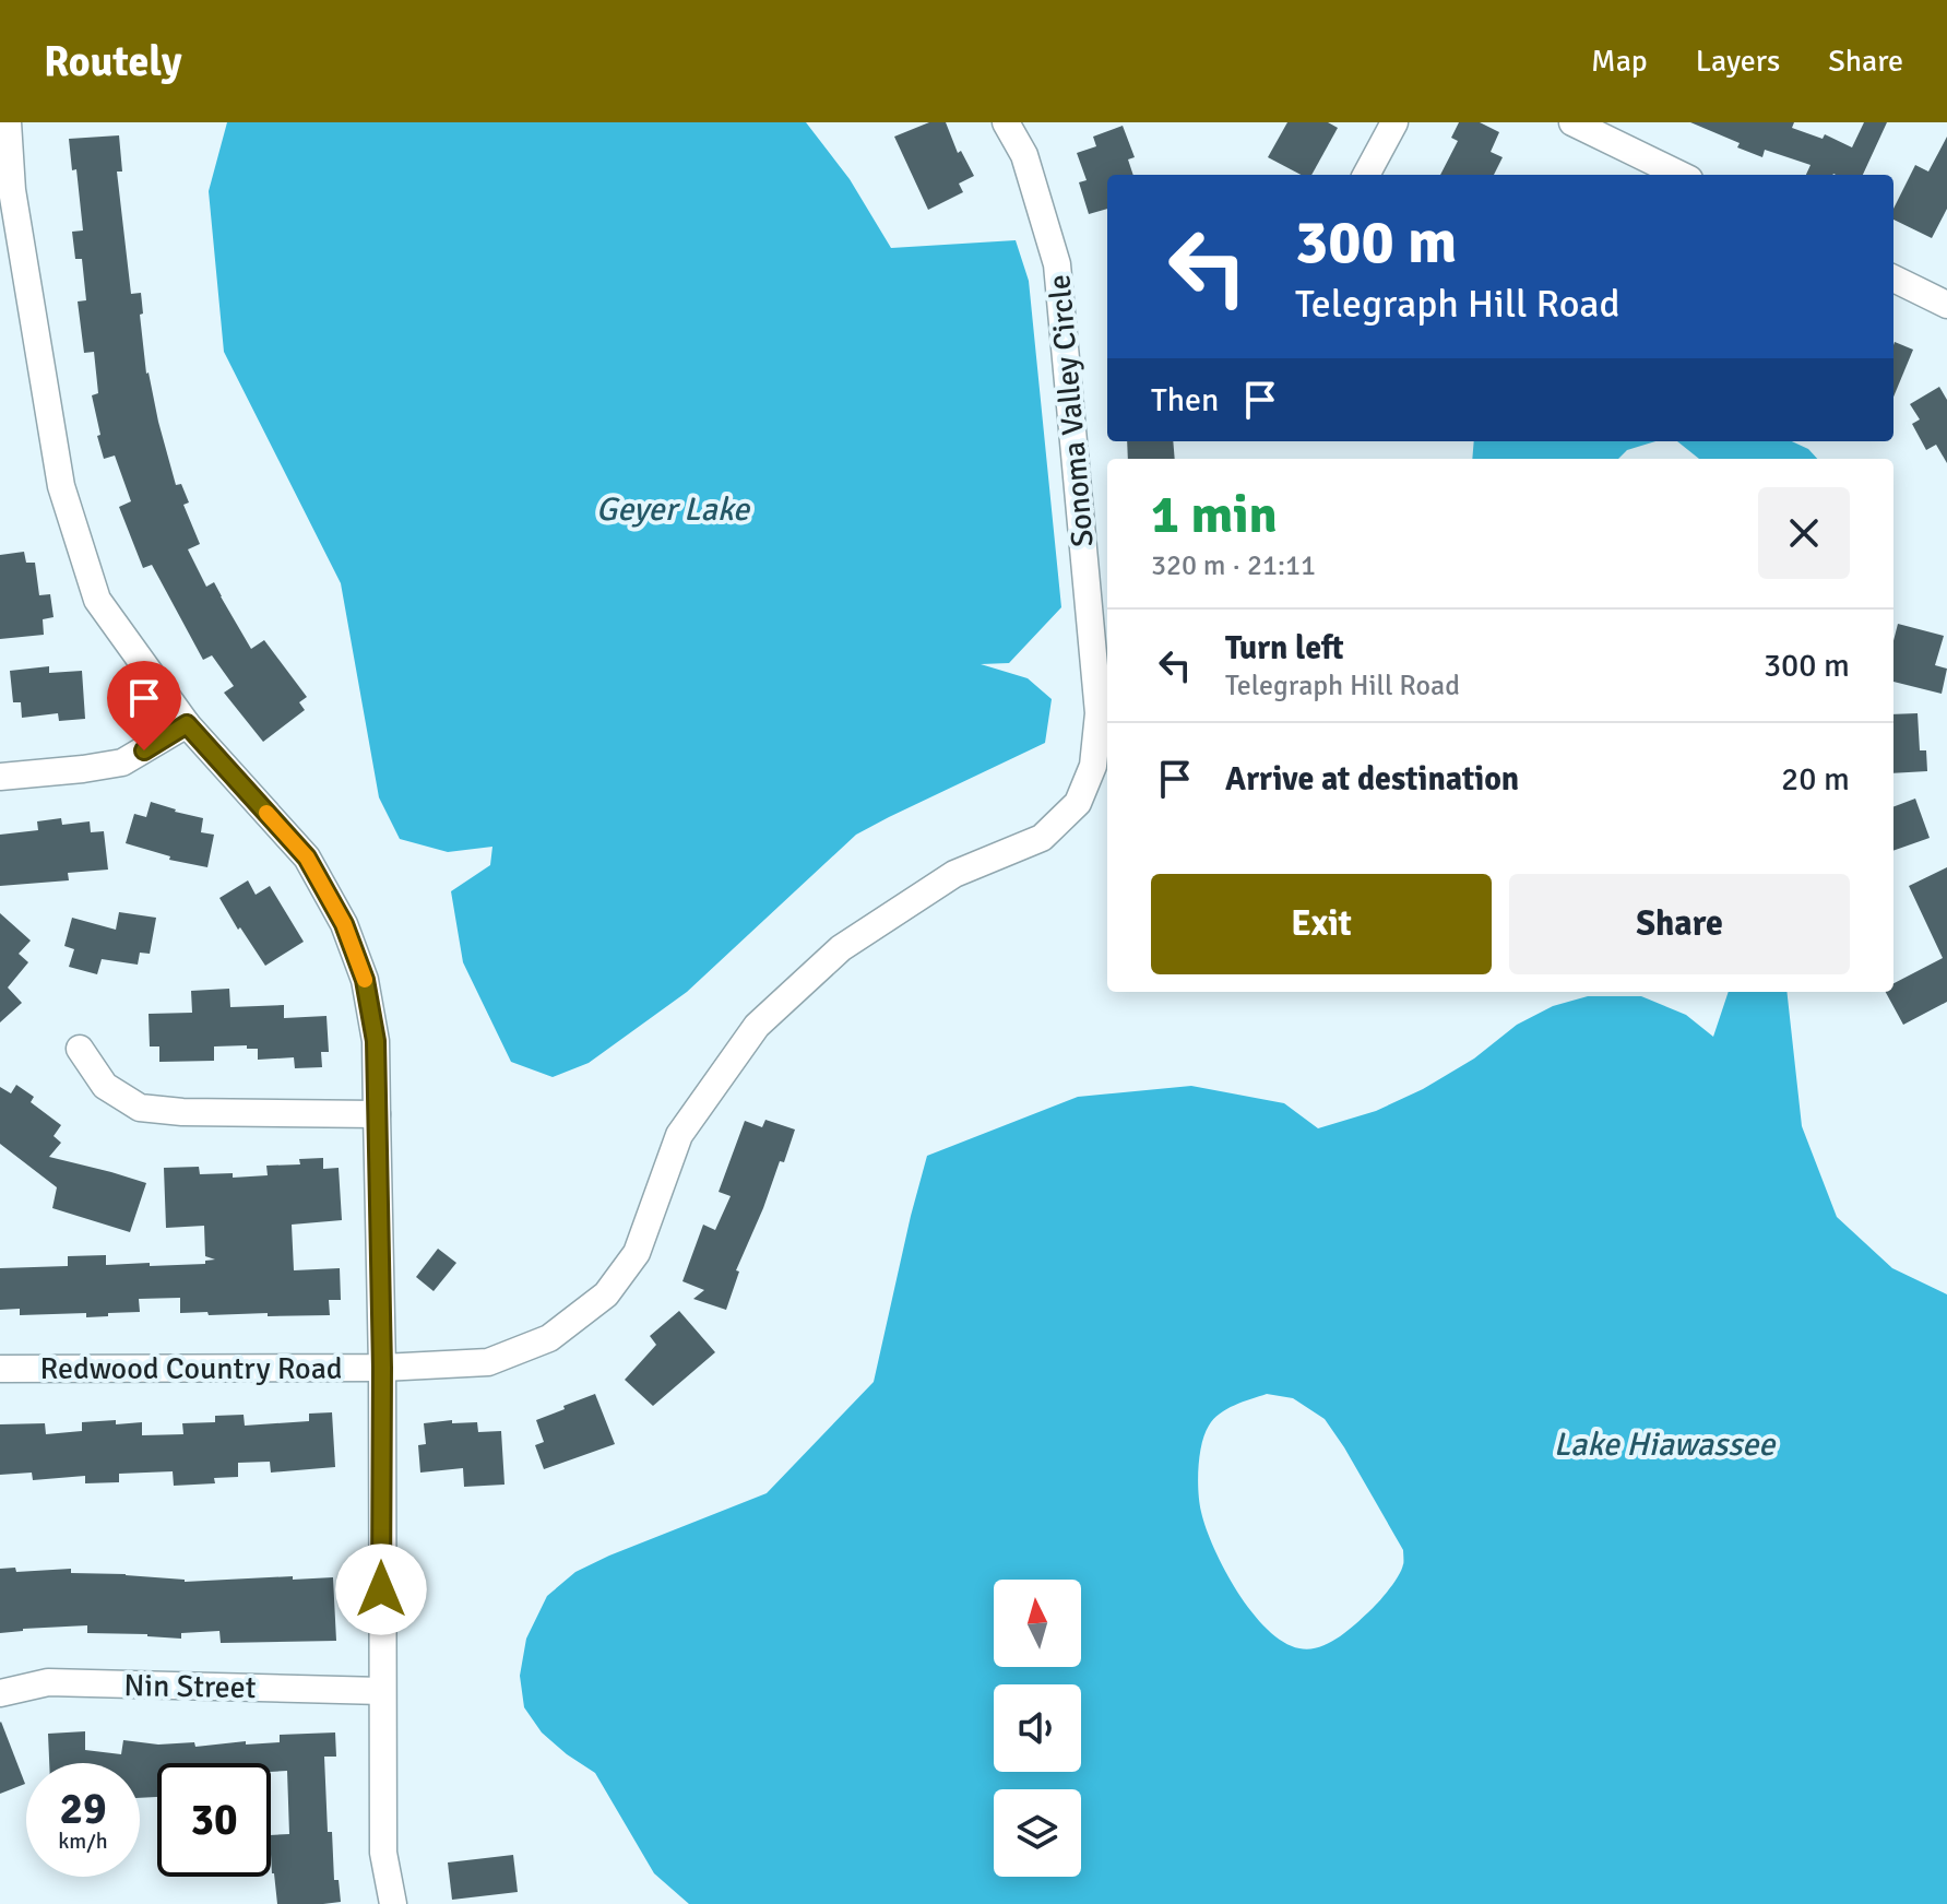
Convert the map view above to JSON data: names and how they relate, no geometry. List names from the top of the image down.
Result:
{
  "streets": {
    "street": ["Sonoma Valley Circle", "Redwood Country Road", "Nin Street"]
  },
  "crossings": [
    ["Sonoma Valley Circle", "Redwood Country Road"]
  ],
  "water": ["Geyer Lake", "Lake Hiawassee"],
  "north": "top",
  "page": {
    "header": "Routely",
    "nav": ["Map", "Layers", "Share"],
    "turn": ["300 m", "Telegraph Hill Road"],
    "then": "Then",
    "heading": ["1 min", "320 m · 21:11"],
    "list": [
      {
        "name": "Turn left",
        "note": "Telegraph Hill Road",
        "value": "300 m"
      },
      {
        "name": "Arrive at destination",
        "value": "20 m"
      }
    ],
    "buttons": ["Exit", "Share"],
    "speed": "29 km/h",
    "limit": "30"
  }
}
